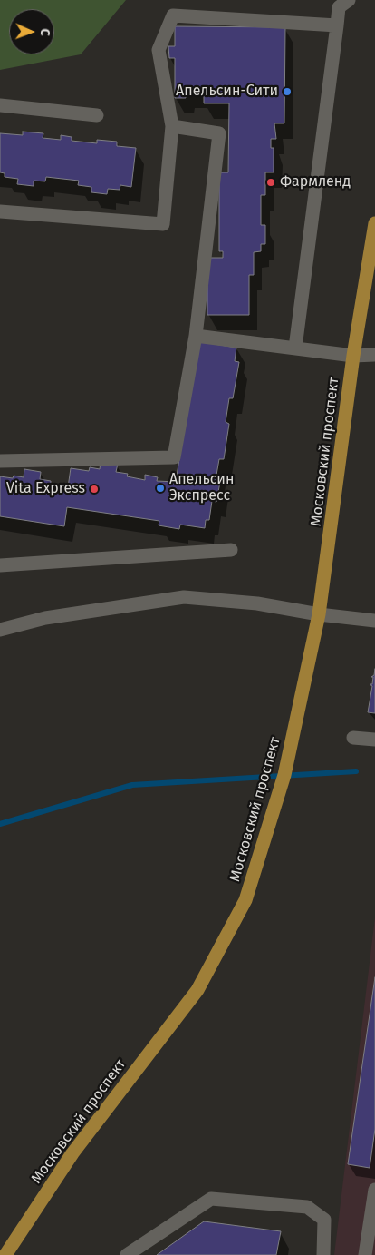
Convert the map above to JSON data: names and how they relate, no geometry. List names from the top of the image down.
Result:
{
  "streets": {
    "main road": ["Московский проспект"]
  },
  "places": [
    "Апельсин-Сити",
    "Фармленд",
    "Апельсин Экспресс",
    "Vita Express"
  ],
  "north": "right"
}
